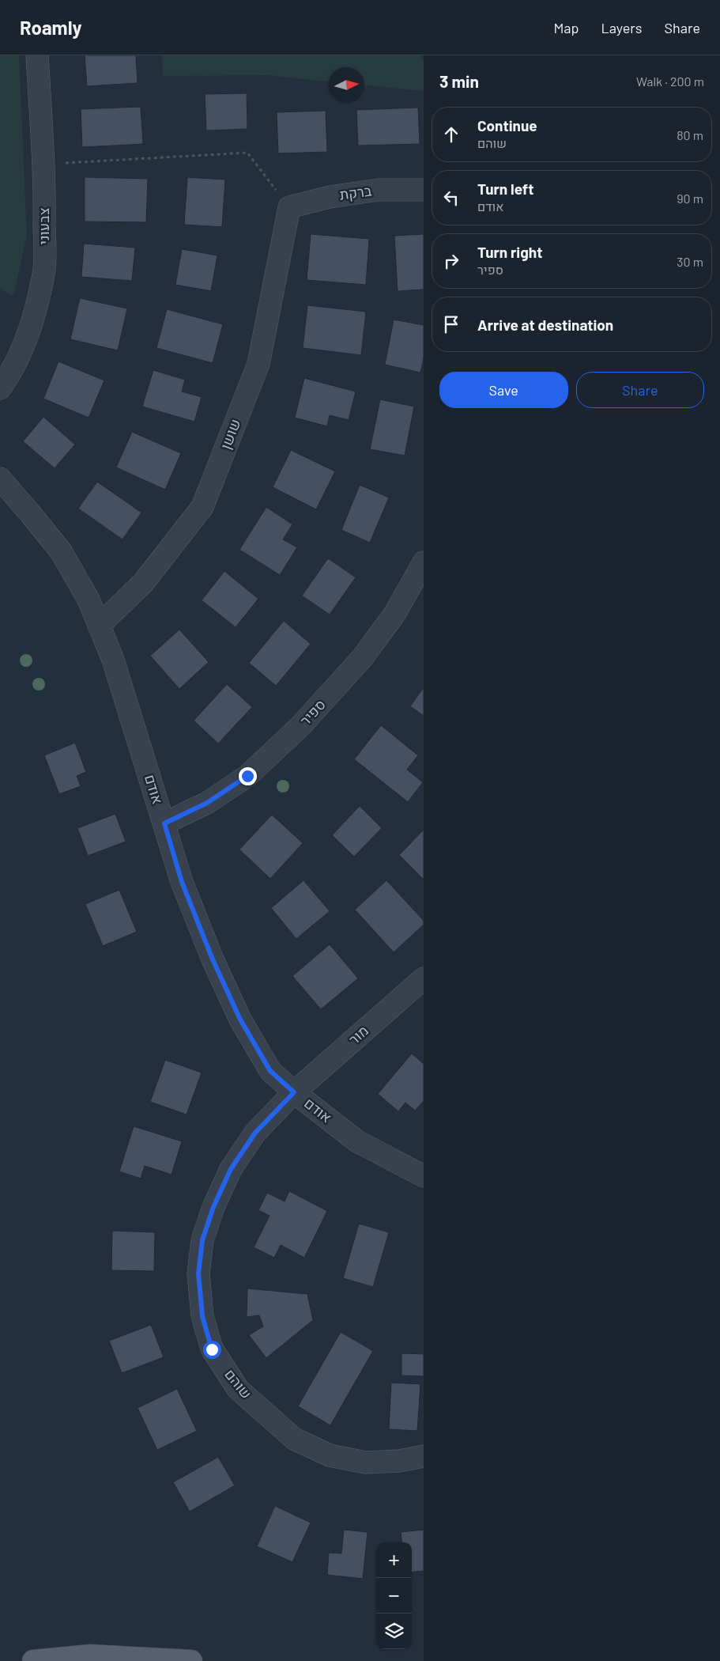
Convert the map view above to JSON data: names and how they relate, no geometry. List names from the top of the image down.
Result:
{
  "streets": {
    "street": [
      "ברקת",
      "צבעוני",
      "שושן",
      "ספיר",
      "אודם",
      "מור",
      "שוהם"
    ]
  },
  "crossings": [
    ["ברקת", "שושן"],
    ["שושן", "אודם"],
    ["ספיר", "אודם"],
    ["אודם", "מור"],
    ["אודם", "שוהם"],
    ["מור", "שוהם"]
  ],
  "north": "right",
  "page": {
    "header": "Roamly",
    "nav": ["Map", "Layers", "Share"],
    "heading": ["3 min", "Walk · 200 m"],
    "list": [
      ["Continue", "שוהם", "80 m"],
      ["Turn left", "אודם", "90 m"],
      ["Turn right", "ספיר", "30 m"],
      "Arrive at destination"
    ],
    "buttons": ["Save", "Share"],
    "map_buttons": ["+", "−"]
  }
}
